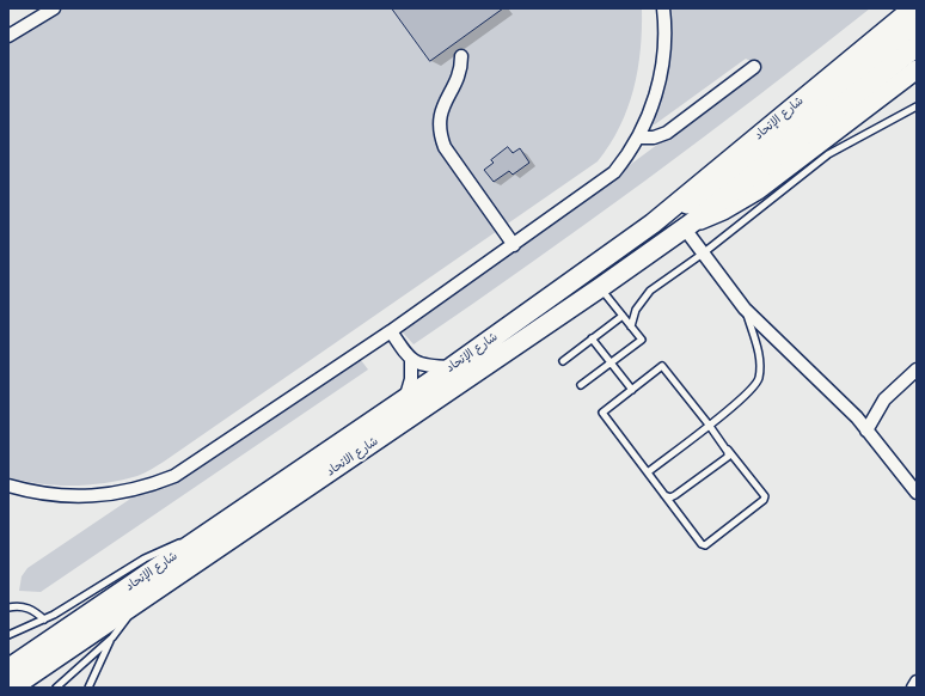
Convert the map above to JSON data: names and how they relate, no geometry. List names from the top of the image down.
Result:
{
  "streets": {
    "highway": ["شارع الإتحاد", "شارع الاتحاد"]
  }
}
